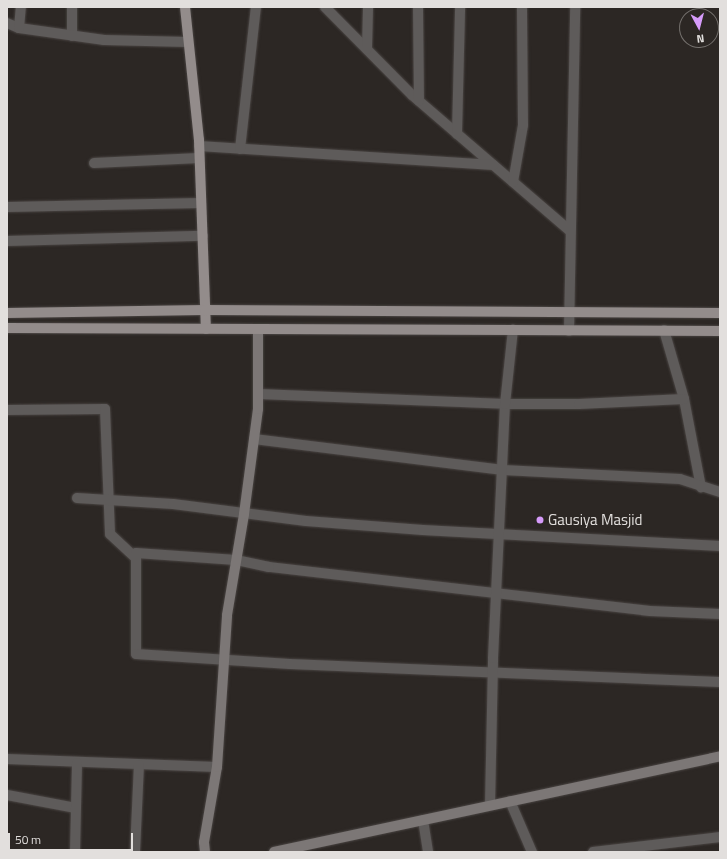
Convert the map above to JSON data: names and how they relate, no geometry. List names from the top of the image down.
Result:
{
  "places": ["Gausiya Masjid"],
  "scale_bar": "50 m",
  "north": "bottom"
}
